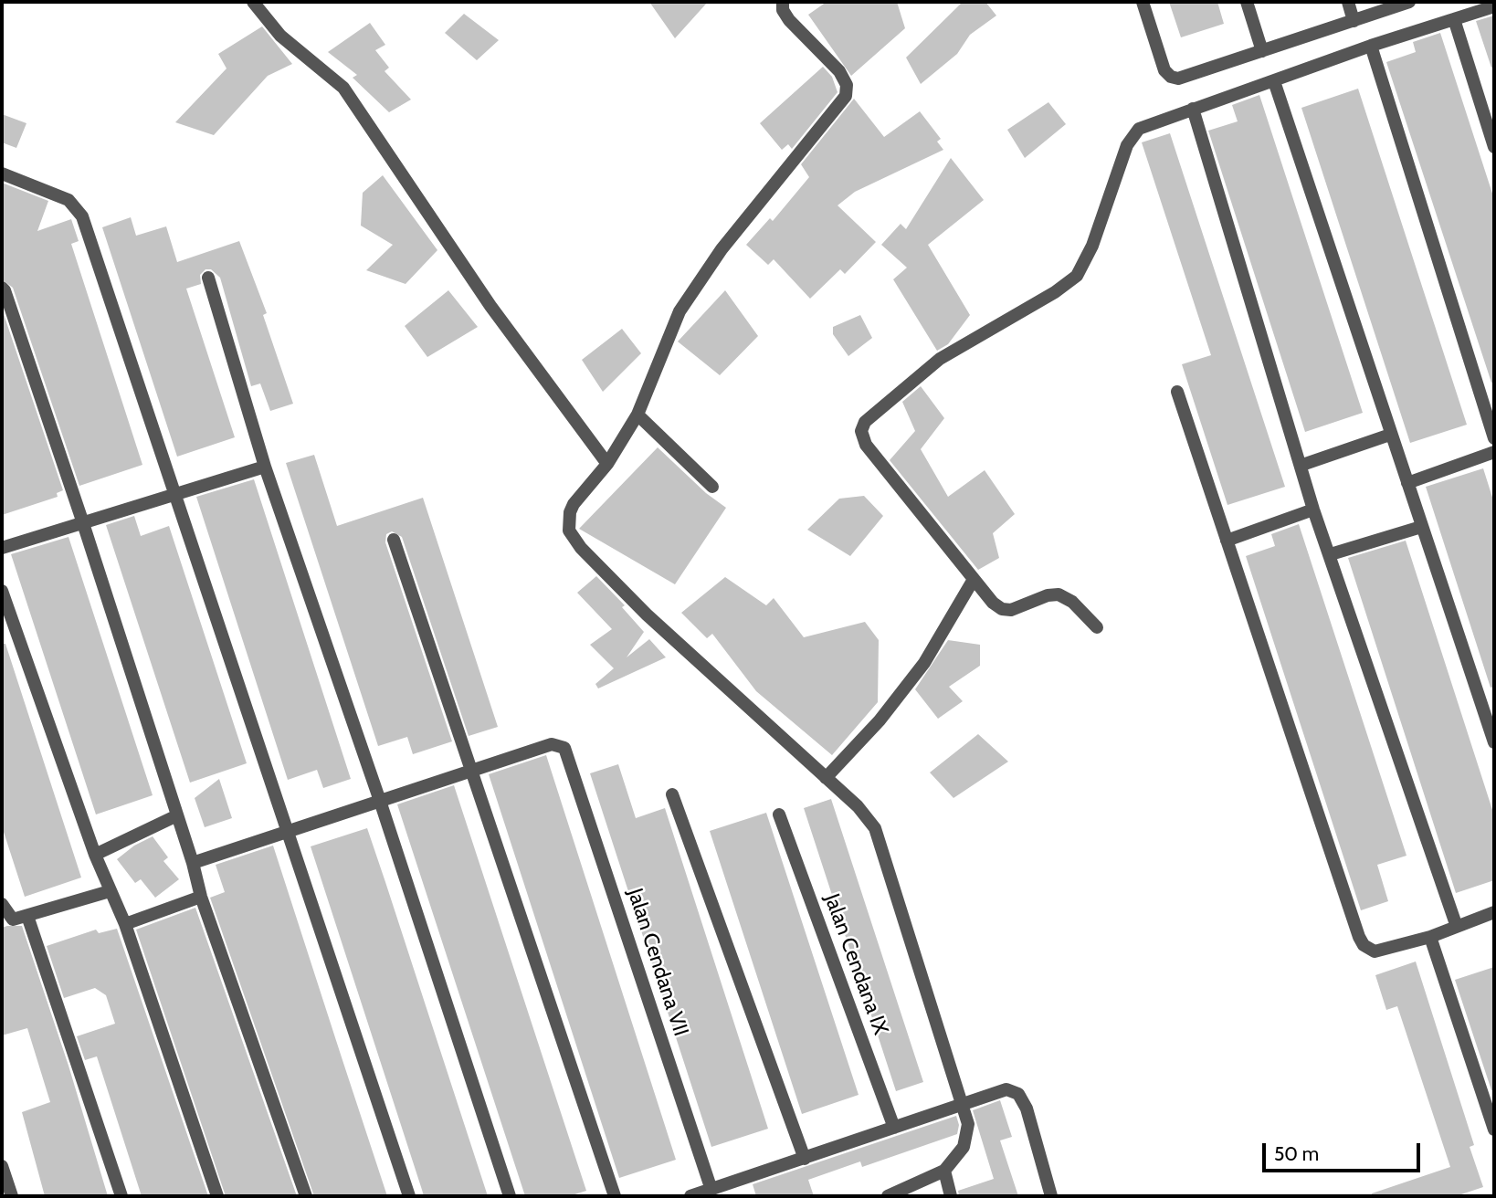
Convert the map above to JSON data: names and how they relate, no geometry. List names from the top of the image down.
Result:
{
  "streets": {
    "street": ["Jalan Cendana VII", "Jalan Cendana IX"]
  },
  "scale_bar": "50 m"
}
